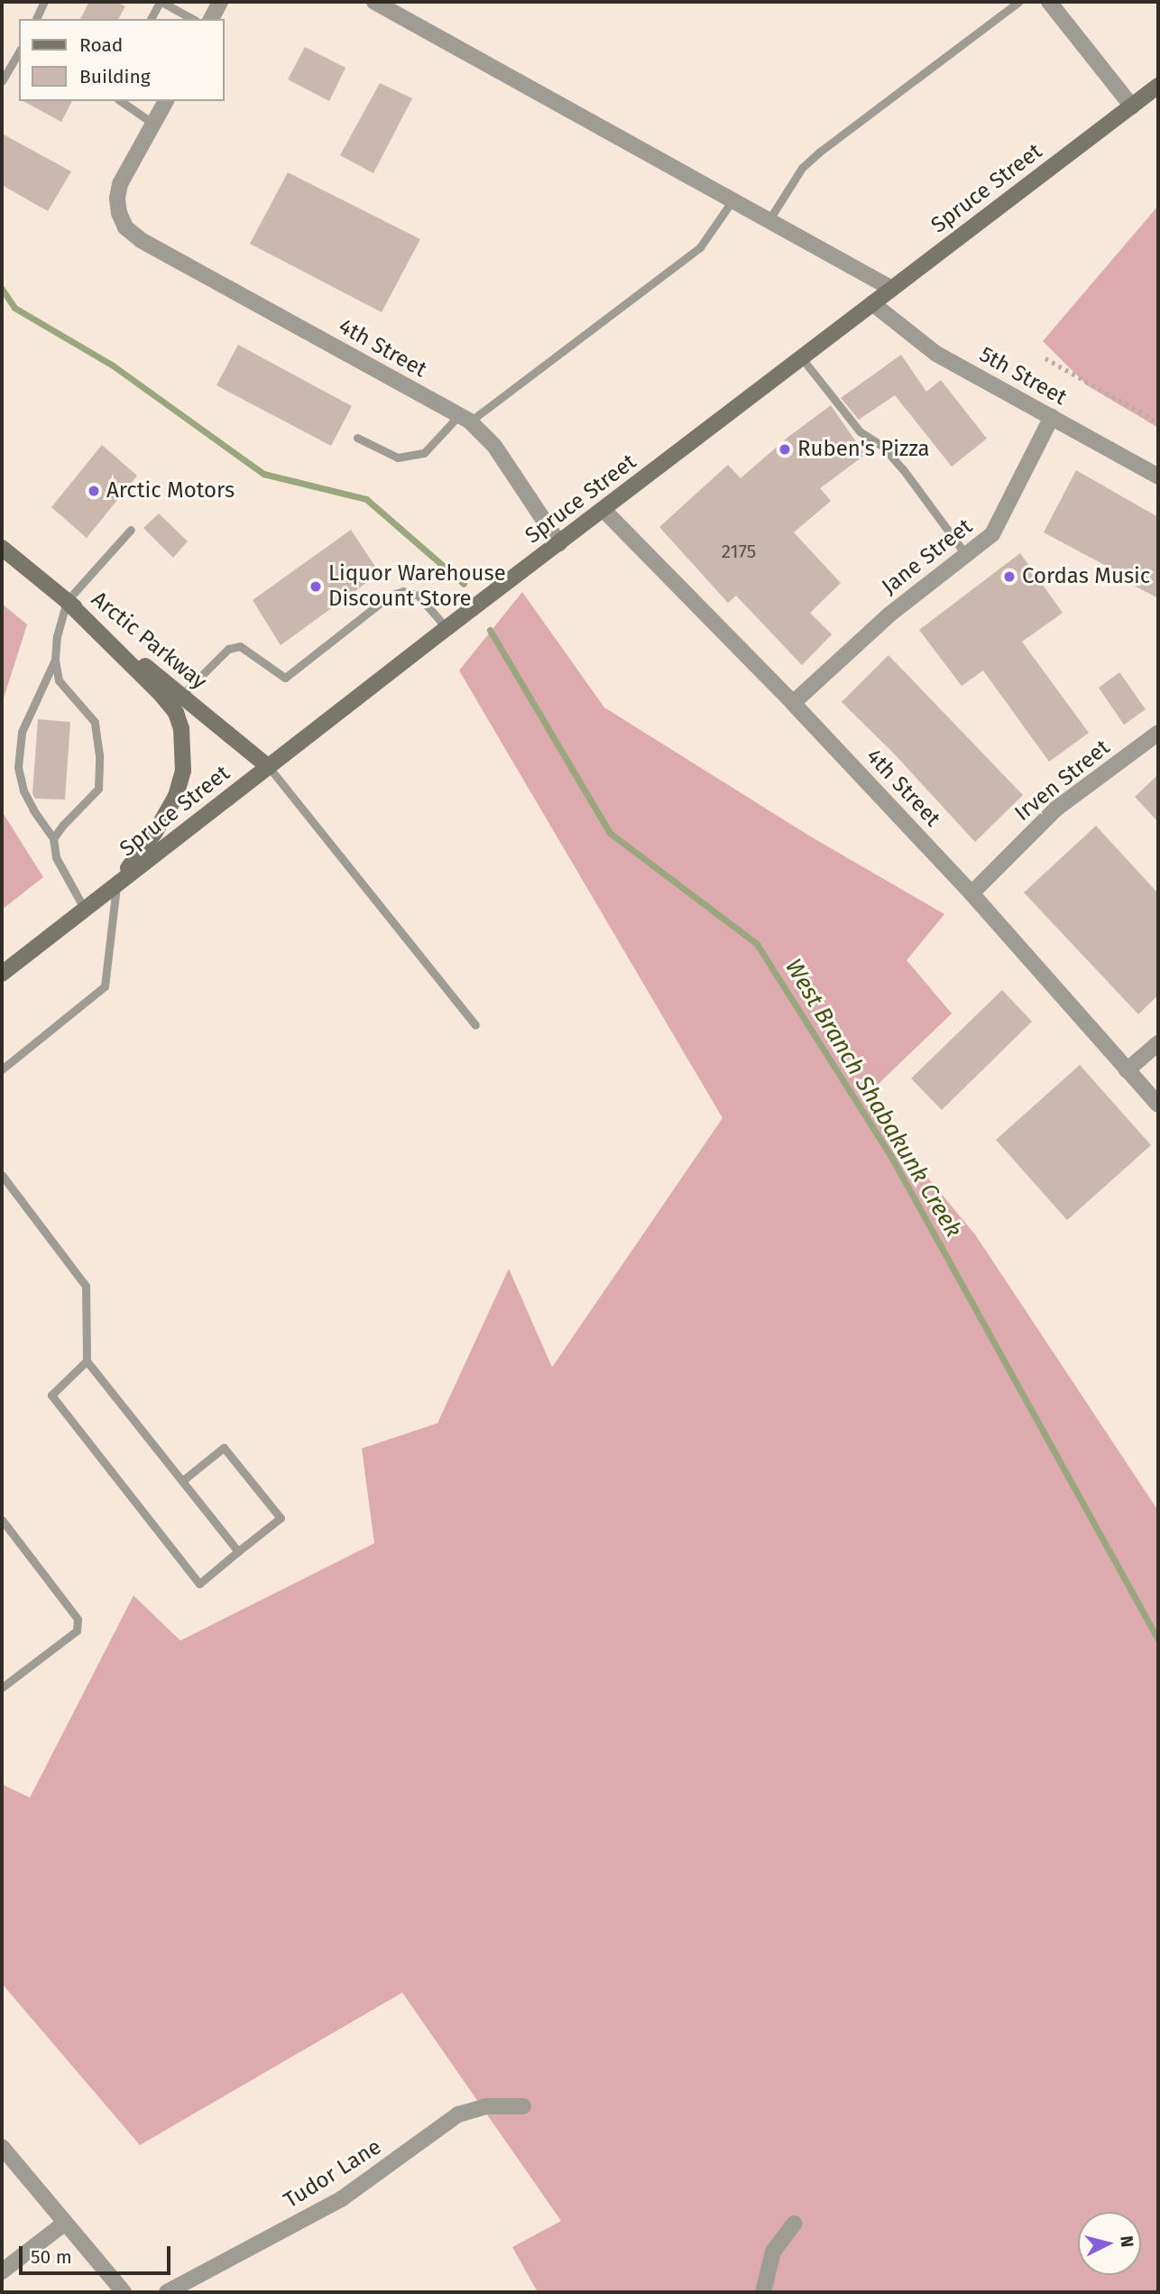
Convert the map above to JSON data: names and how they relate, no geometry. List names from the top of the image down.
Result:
{
  "streets": {
    "street": [
      "Spruce Street",
      "4th Street",
      "5th Street",
      "Jane Street",
      "Arctic Parkway",
      "Irven Street",
      "Tudor Lane"
    ]
  },
  "crossings": [
    ["Spruce Street", "4th Street"],
    ["Spruce Street", "5th Street"],
    ["Spruce Street", "Arctic Parkway"],
    ["4th Street", "Jane Street"],
    ["4th Street", "Irven Street"],
    ["5th Street", "Jane Street"]
  ],
  "water": ["West Branch Shabakunk Creek"],
  "places": [
    "Ruben's Pizza",
    "Arctic Motors",
    "Cordas Music",
    "Liquor Warehouse Discount Store"
  ],
  "house_numbers": ["2175"],
  "legend": ["Road", "Building"],
  "scale_bar": "50 m",
  "north": "right"
}
